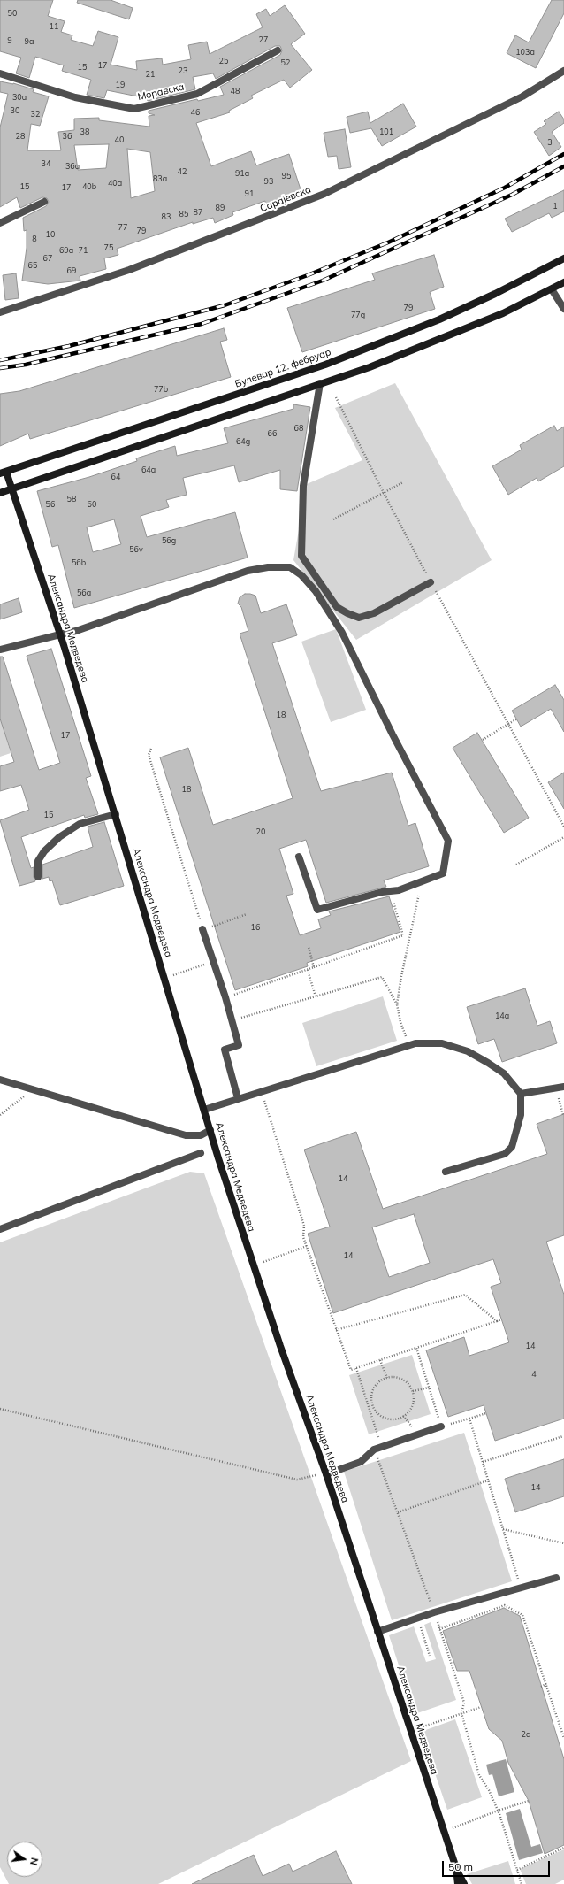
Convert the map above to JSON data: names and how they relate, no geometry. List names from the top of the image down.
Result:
{
  "streets": {
    "main road": ["Булевар 12. фебруар", "Александра Медведева"],
    "street": ["Моравска", "Сарајевска"]
  },
  "crossings": [
    ["Булевар 12. фебруар", "Александра Медведева"]
  ],
  "house_numbers": [
    "50",
    "11",
    "27",
    "9",
    "9a",
    "103a",
    "25",
    "52",
    "17",
    "15",
    "23",
    "21",
    "19",
    "48",
    "30a",
    "30",
    "46",
    "32",
    "38",
    "101",
    "28",
    "36",
    "40",
    "3",
    "34",
    "36a",
    "42",
    "91a",
    "95",
    "83a",
    "93",
    "40a",
    "15",
    "40b",
    "17",
    "91",
    "1",
    "89",
    "87",
    "85",
    "83",
    "77",
    "79",
    "10",
    "8",
    "75",
    "69a",
    "71",
    "67",
    "65",
    "69",
    "79",
    "77g",
    "77b",
    "68",
    "66",
    "64g",
    "64a",
    "64",
    "58",
    "56",
    "60",
    "56g",
    "56v",
    "56b",
    "56a",
    "18",
    "17",
    "18",
    "15",
    "20",
    "16",
    "14a",
    "14",
    "14",
    "14",
    "4",
    "14",
    "2a"
  ],
  "scale_bar": "50 m",
  "north": "right"
}
